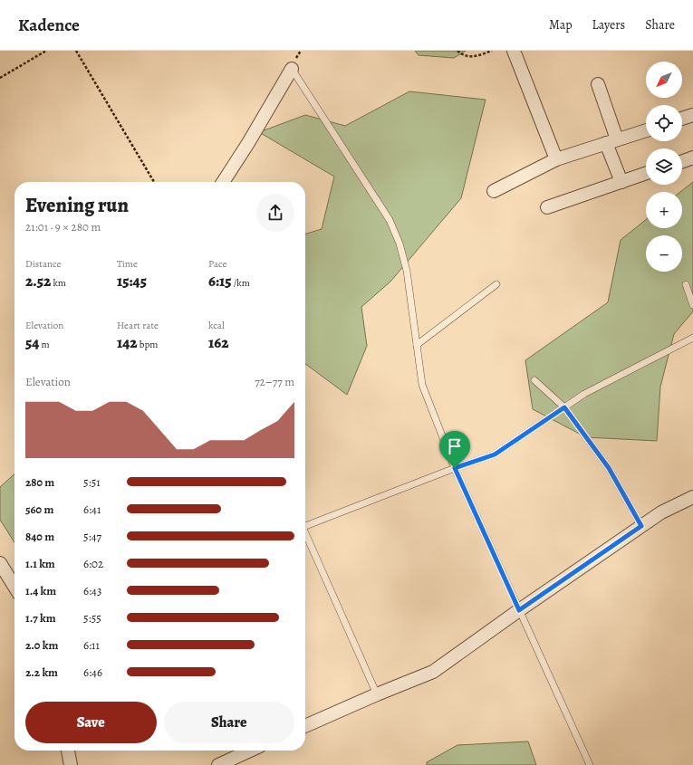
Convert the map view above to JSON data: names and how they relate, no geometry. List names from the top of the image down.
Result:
{
  "north": "bottom left",
  "page": {
    "header": "Kadence",
    "nav": ["Map", "Layers", "Share"],
    "map_buttons": ["+", "−"],
    "heading": ["Evening run", "21:01 · 9 × 280 m"],
    "stats": [
      ["Distance", "2.52 km"],
      ["Time", "15:45"],
      ["Pace", "6:15 /km"],
      ["Elevation", "54 m"],
      ["Heart rate", "142 bpm"],
      ["kcal", "162"]
    ],
    "chart": ["Elevation", "72–77 m"],
    "list": [
      {
        "name": "280 m",
        "note": "5:51"
      },
      {
        "name": "560 m",
        "note": "6:41"
      },
      {
        "name": "840 m",
        "note": "5:47"
      },
      {
        "name": "1.1 km",
        "note": "6:02"
      },
      {
        "name": "1.4 km",
        "note": "6:43"
      },
      {
        "name": "1.7 km",
        "note": "5:55"
      },
      {
        "name": "2.0 km",
        "note": "6:11"
      },
      {
        "name": "2.2 km",
        "note": "6:46"
      }
    ],
    "buttons": ["Save", "Share"]
  }
}
